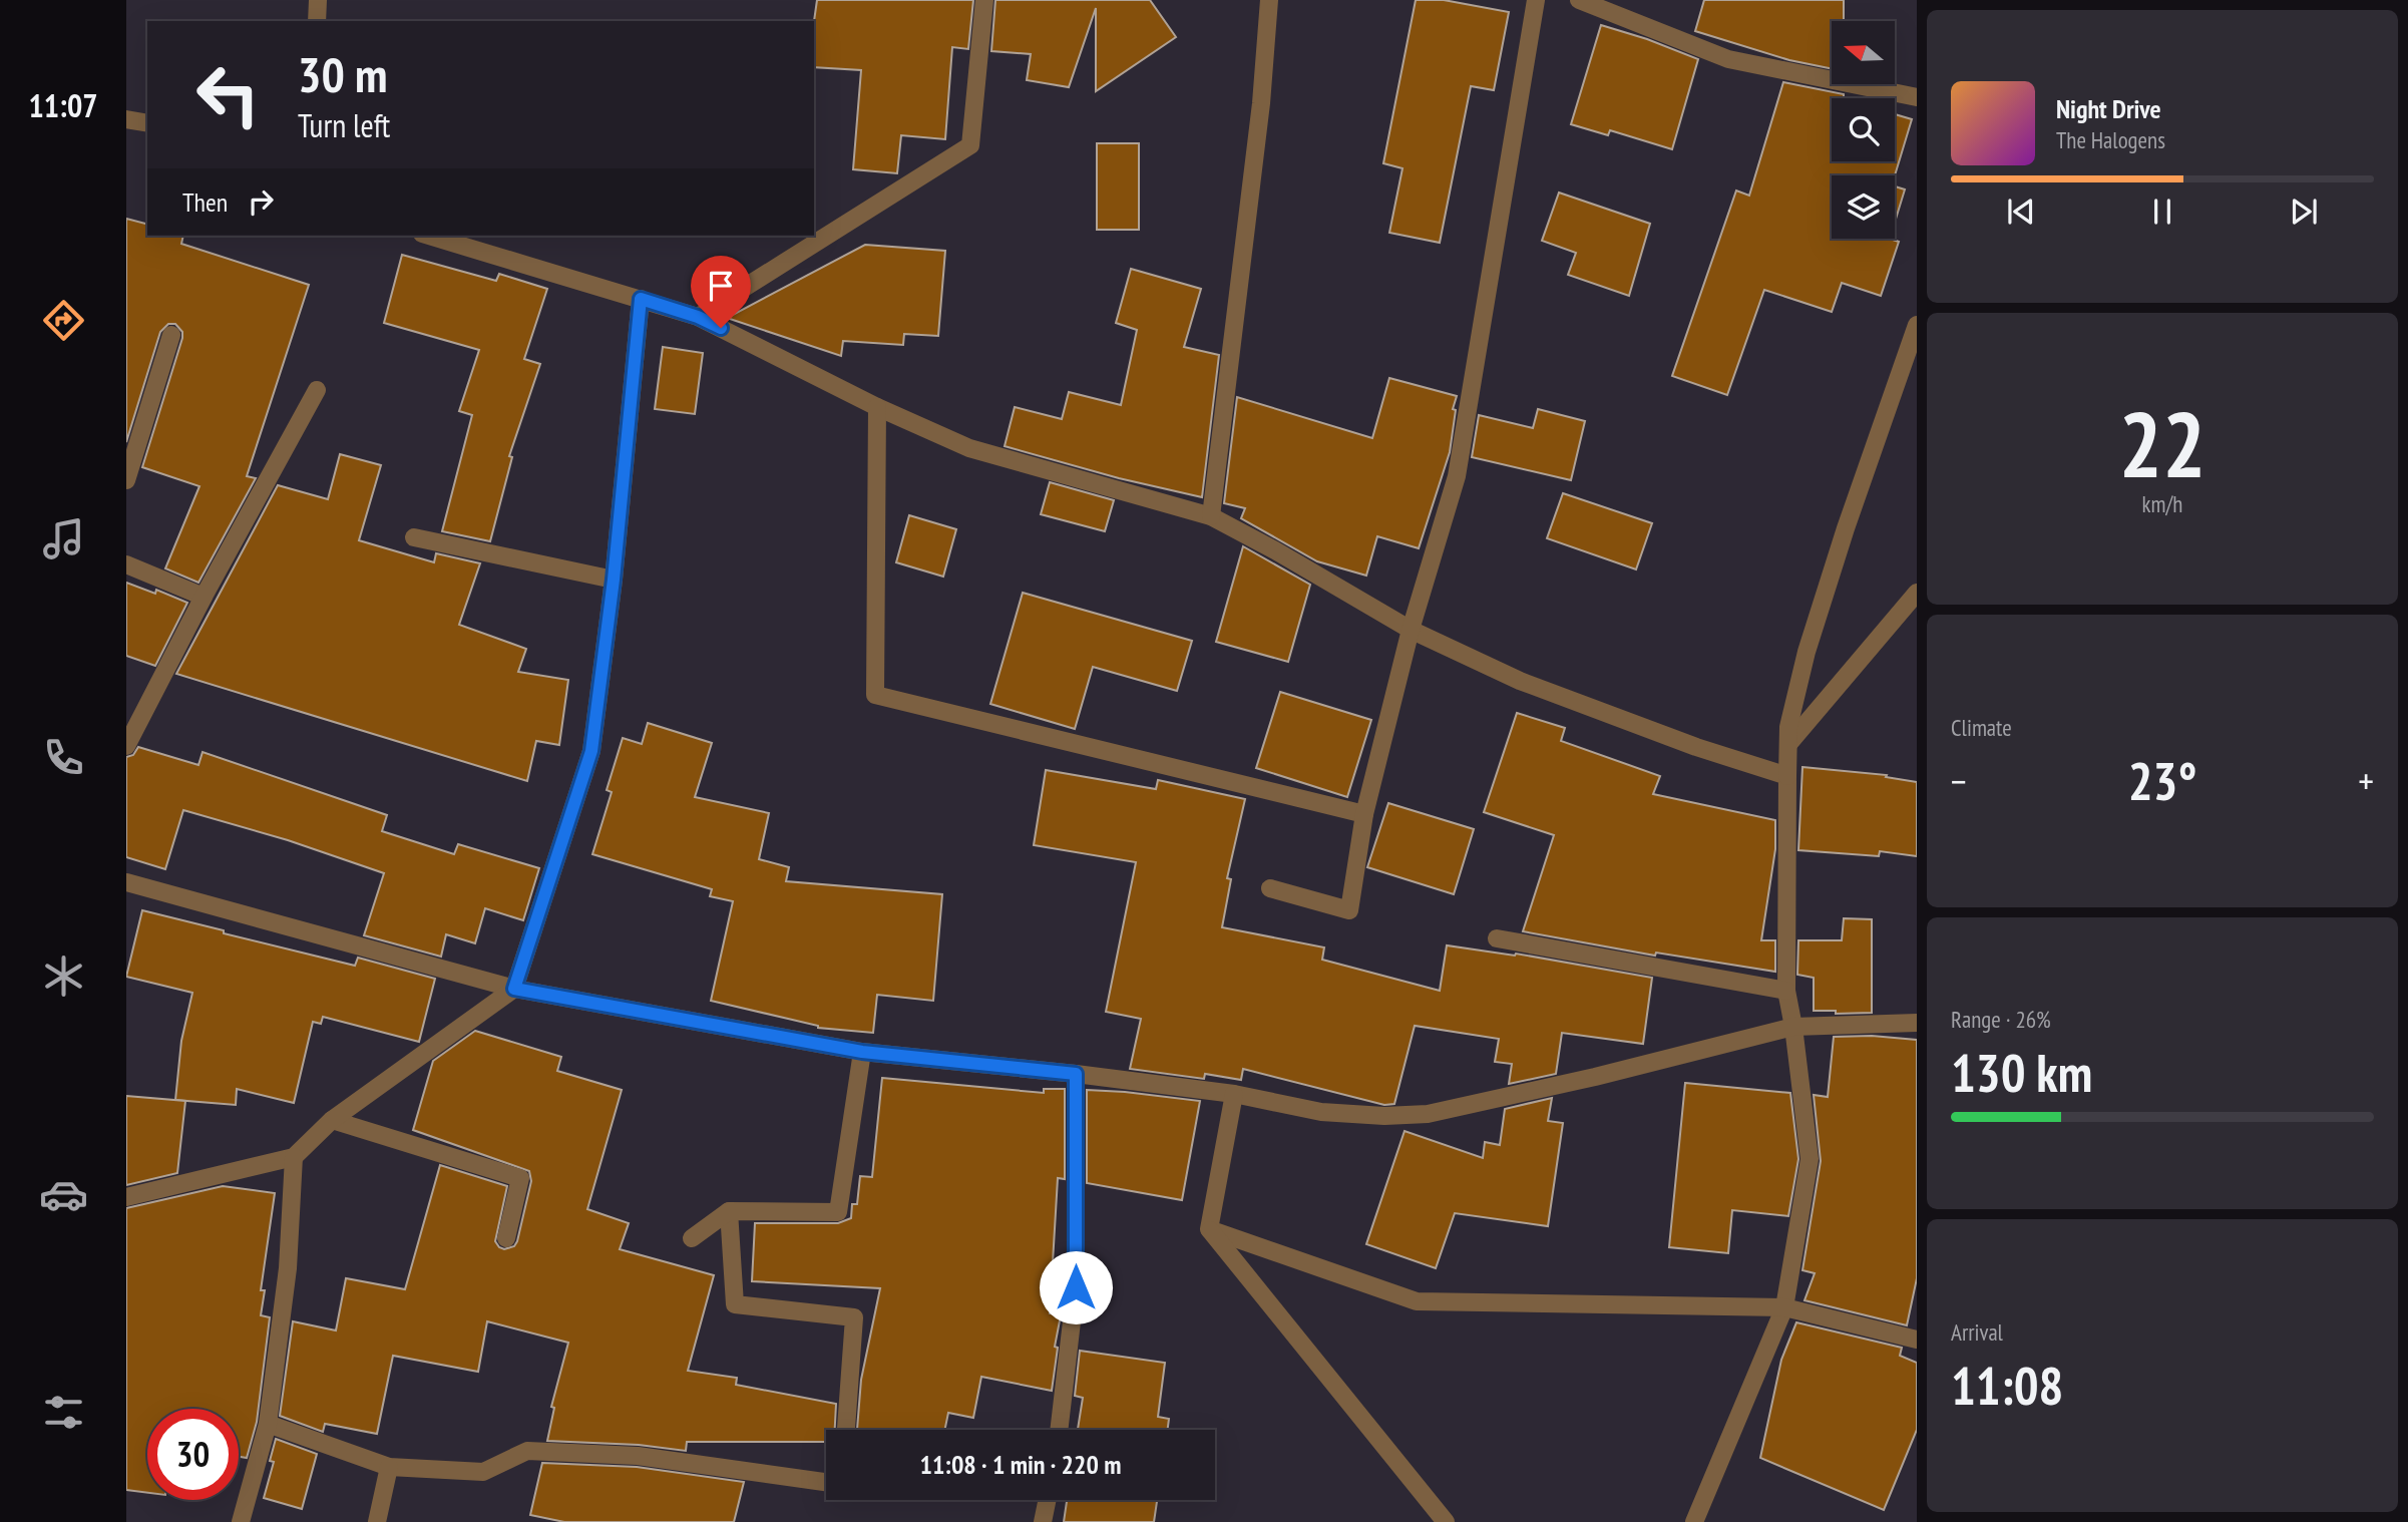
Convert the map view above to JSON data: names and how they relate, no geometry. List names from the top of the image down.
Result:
{
  "north": "left",
  "page": {
    "tabs": "11:07",
    "turn": ["30 m", "Turn left"],
    "song": ["Night Drive", "The Halogens"],
    "then": "Then",
    "tile": [
      ["22", "km/h"],
      "Climate",
      ["Range · 26%", "130 km"],
      ["Arrival", "11:08"]
    ],
    "heat": ["−", "23°", "+"],
    "limit": "30",
    "trip": "11:08 · 1 min · 220 m"
  }
}
